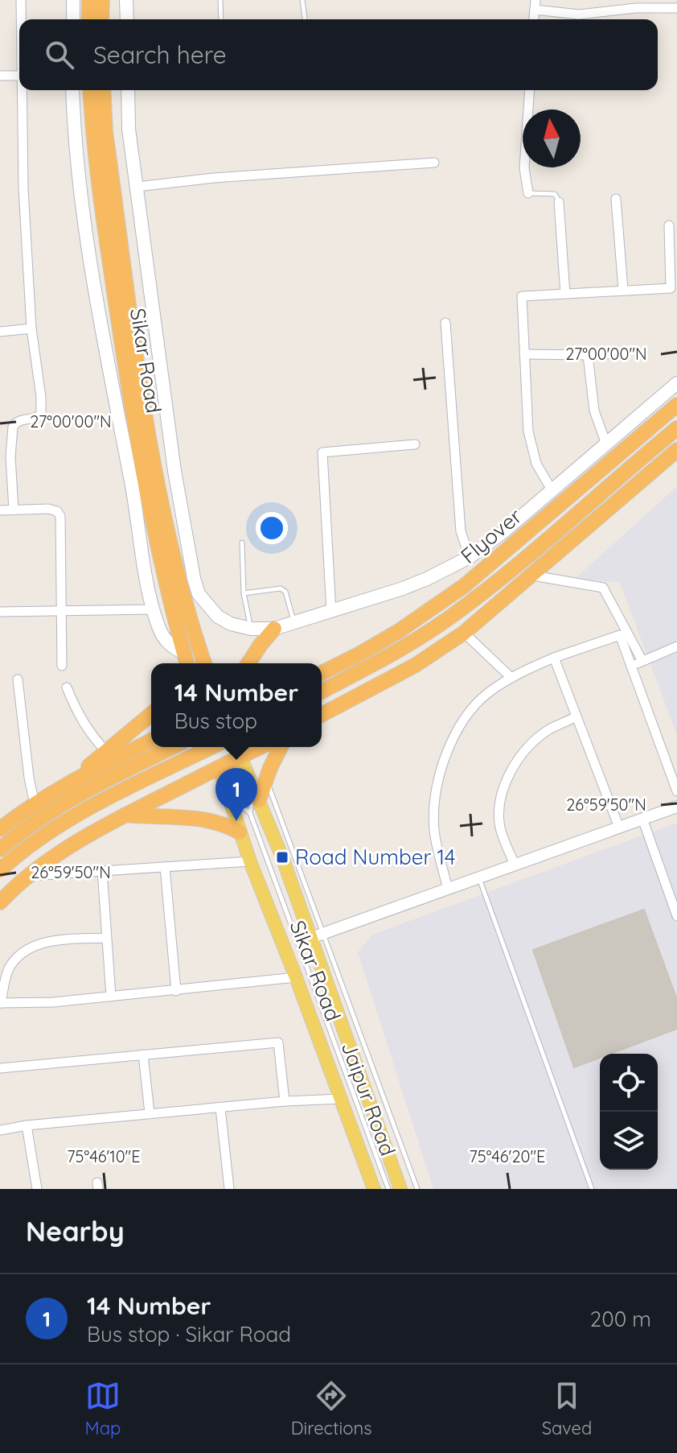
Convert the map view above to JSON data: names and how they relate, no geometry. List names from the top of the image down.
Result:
{
  "streets": {
    "highway": ["Sikar Road", "Flyover"],
    "main road": ["Jaipur Road"]
  },
  "places": {
    "transit": ["Road Number 14"]
  },
  "north": "top",
  "page": {
    "search": "Search here",
    "popup": ["14 Number", "Bus stop"],
    "pins": "1",
    "heading": "Nearby",
    "list": [
      {
        "mark": "1",
        "name": "14 Number",
        "note": "Bus stop · Sikar Road",
        "value": "200 m"
      }
    ],
    "nav": ["Map", "Directions", "Saved"]
  },
  "coordinates": [
    "27°00'00\"N",
    "26°59'50\"N",
    "75°46'10\"E",
    "75°46'20\"E"
  ]
}
